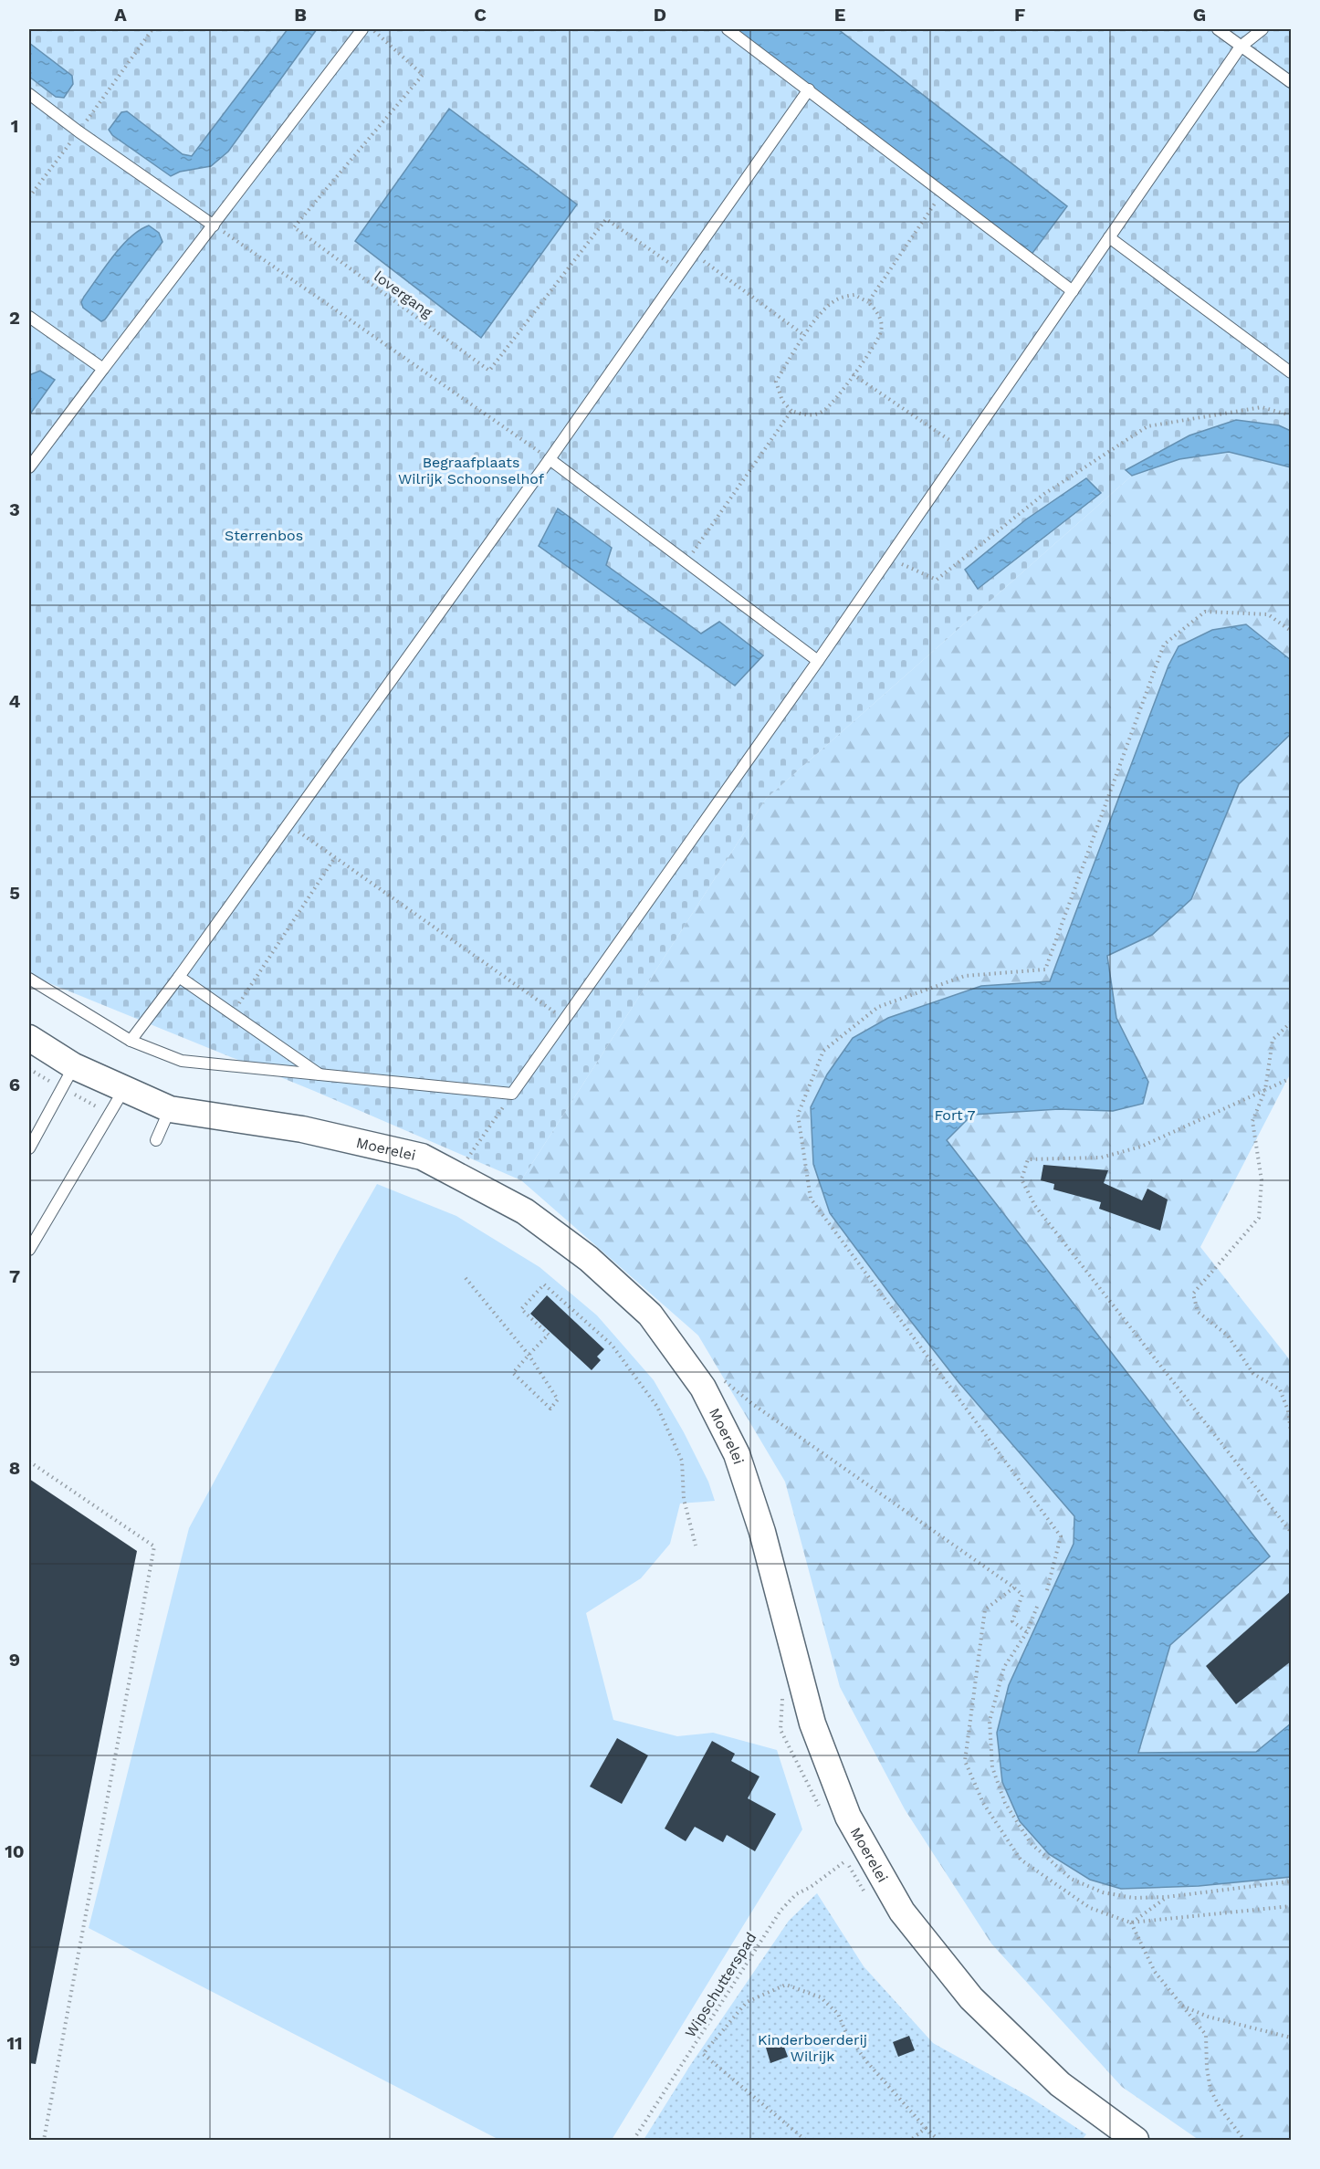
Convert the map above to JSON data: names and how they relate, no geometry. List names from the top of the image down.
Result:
{
  "streets": {
    "street": ["Moerelei"],
    "path": ["lovergang", "Wipschutterspad"]
  },
  "parks": [
    "Begraafplaats Wilrijk Schoonselhof",
    "Sterrenbos",
    "Fort 7",
    "Kinderboerderij Wilrijk"
  ],
  "grid": {
    "columns": [
      "A",
      "B",
      "C",
      "D",
      "E",
      "F",
      "G"
    ],
    "rows": [
      "1",
      "2",
      "3",
      "4",
      "5",
      "6",
      "7",
      "8",
      "9",
      "10",
      "11"
    ]
  }
}
